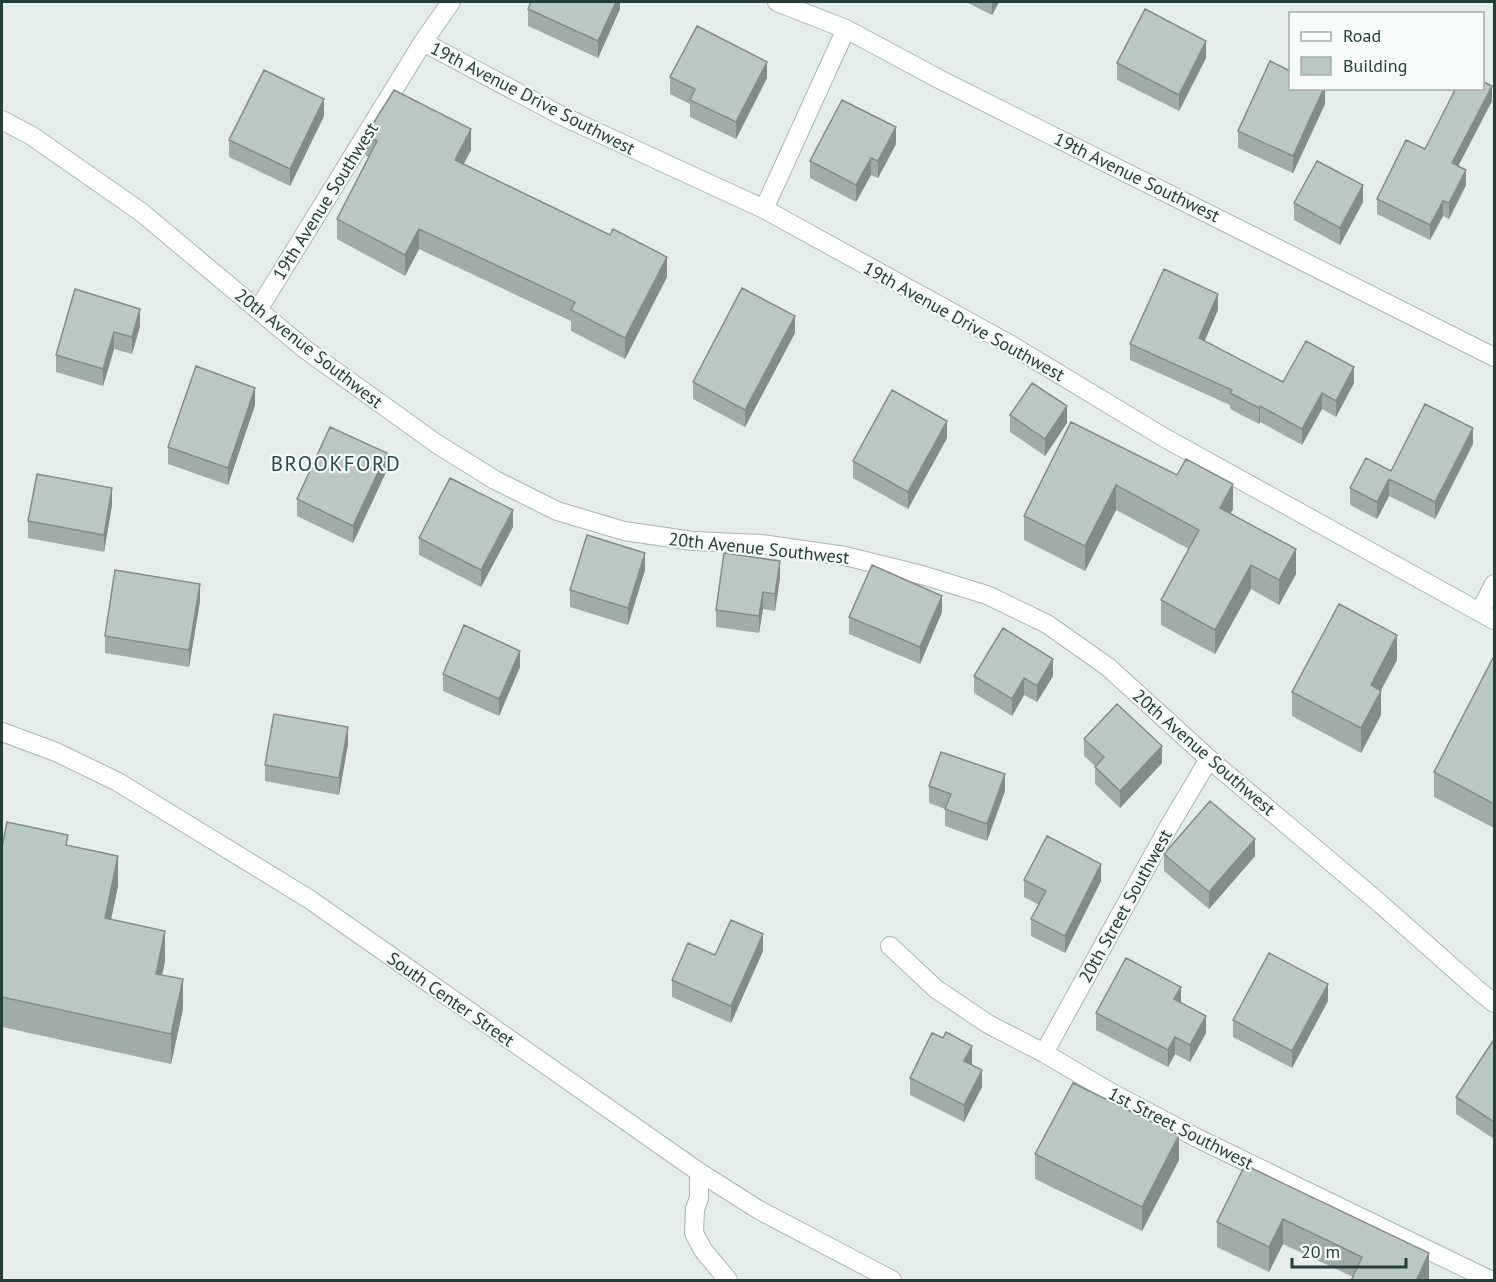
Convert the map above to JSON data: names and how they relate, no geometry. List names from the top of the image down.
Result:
{
  "streets": {
    "street": [
      "19th Avenue Drive Southwest",
      "19th Avenue Southwest",
      "20th Avenue Southwest",
      "20th Street Southwest",
      "South Center Street",
      "1st Street Southwest"
    ]
  },
  "crossings": [
    ["19th Avenue Drive Southwest", "19th Avenue Southwest"],
    ["19th Avenue Southwest", "20th Avenue Southwest"],
    ["20th Avenue Southwest", "20th Street Southwest"],
    ["20th Street Southwest", "1st Street Southwest"]
  ],
  "districts": ["BROOKFORD"],
  "legend": ["Road", "Building"],
  "scale_bar": "20 m"
}
